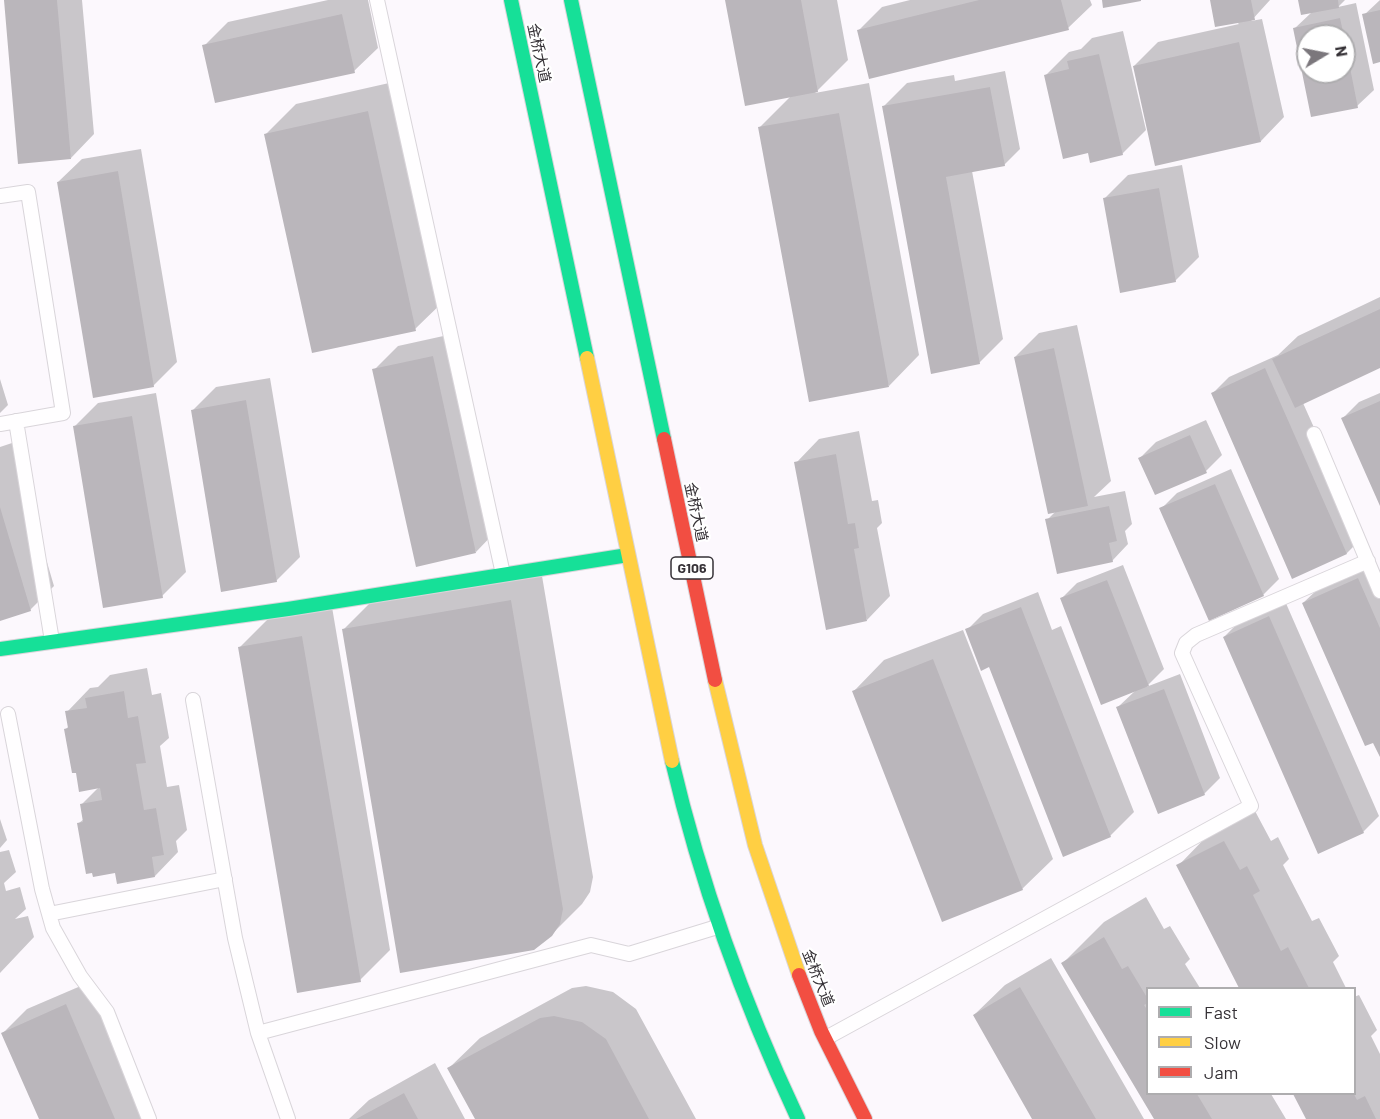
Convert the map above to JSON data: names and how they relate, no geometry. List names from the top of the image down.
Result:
{
  "streets": {
    "main road": ["金桥大道", "G106"]
  },
  "legend": ["Fast", "Slow", "Jam"],
  "north": "right"
}
